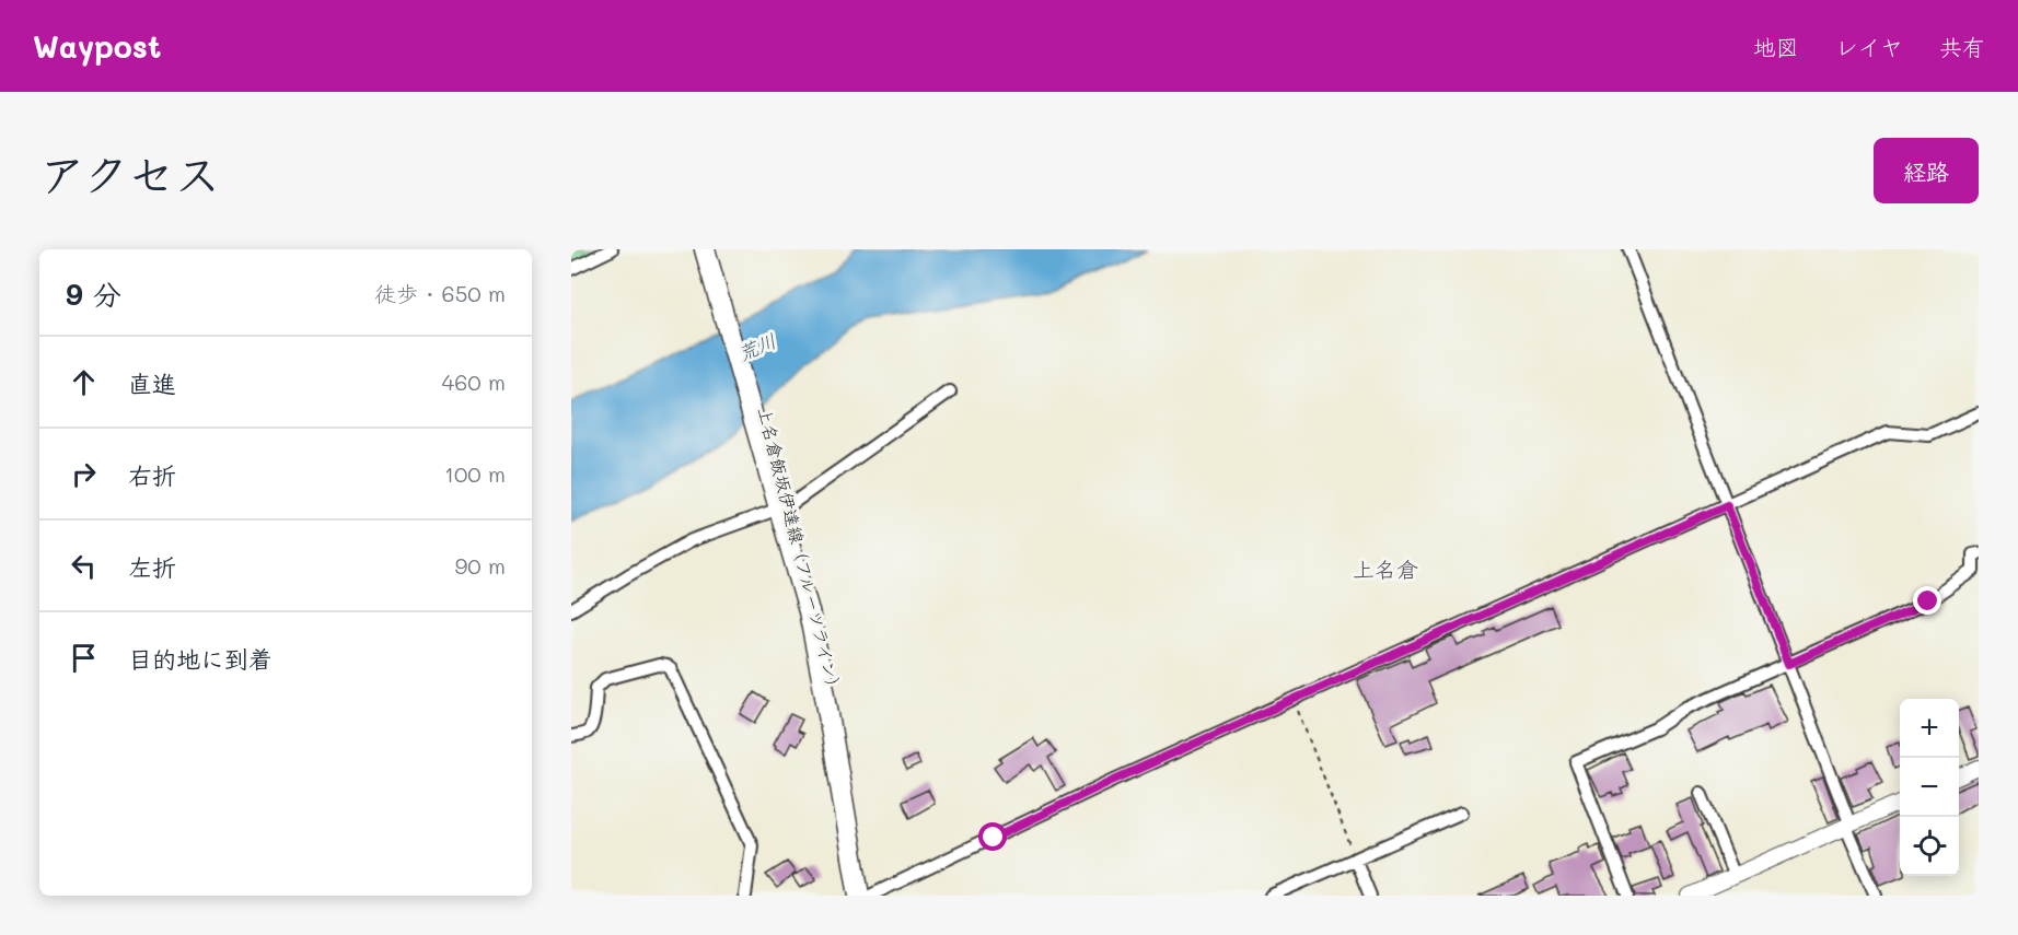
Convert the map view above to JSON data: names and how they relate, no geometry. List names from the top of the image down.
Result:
{
  "streets": {
    "main road": ["上名倉飯坂伊達線（フルーツライン）"]
  },
  "districts": ["上名倉"],
  "water": ["荒川"],
  "page": {
    "header": "Waypost",
    "nav": ["地図", "レイヤ", "共有"],
    "title": "アクセス",
    "buttons": "経路",
    "heading": ["9 分", "徒歩 · 650 m"],
    "list": [
      ["直進", "460 m"],
      ["右折", "100 m"],
      ["左折", "90 m"],
      "目的地に到着"
    ],
    "map_buttons": ["+", "−"]
  }
}
